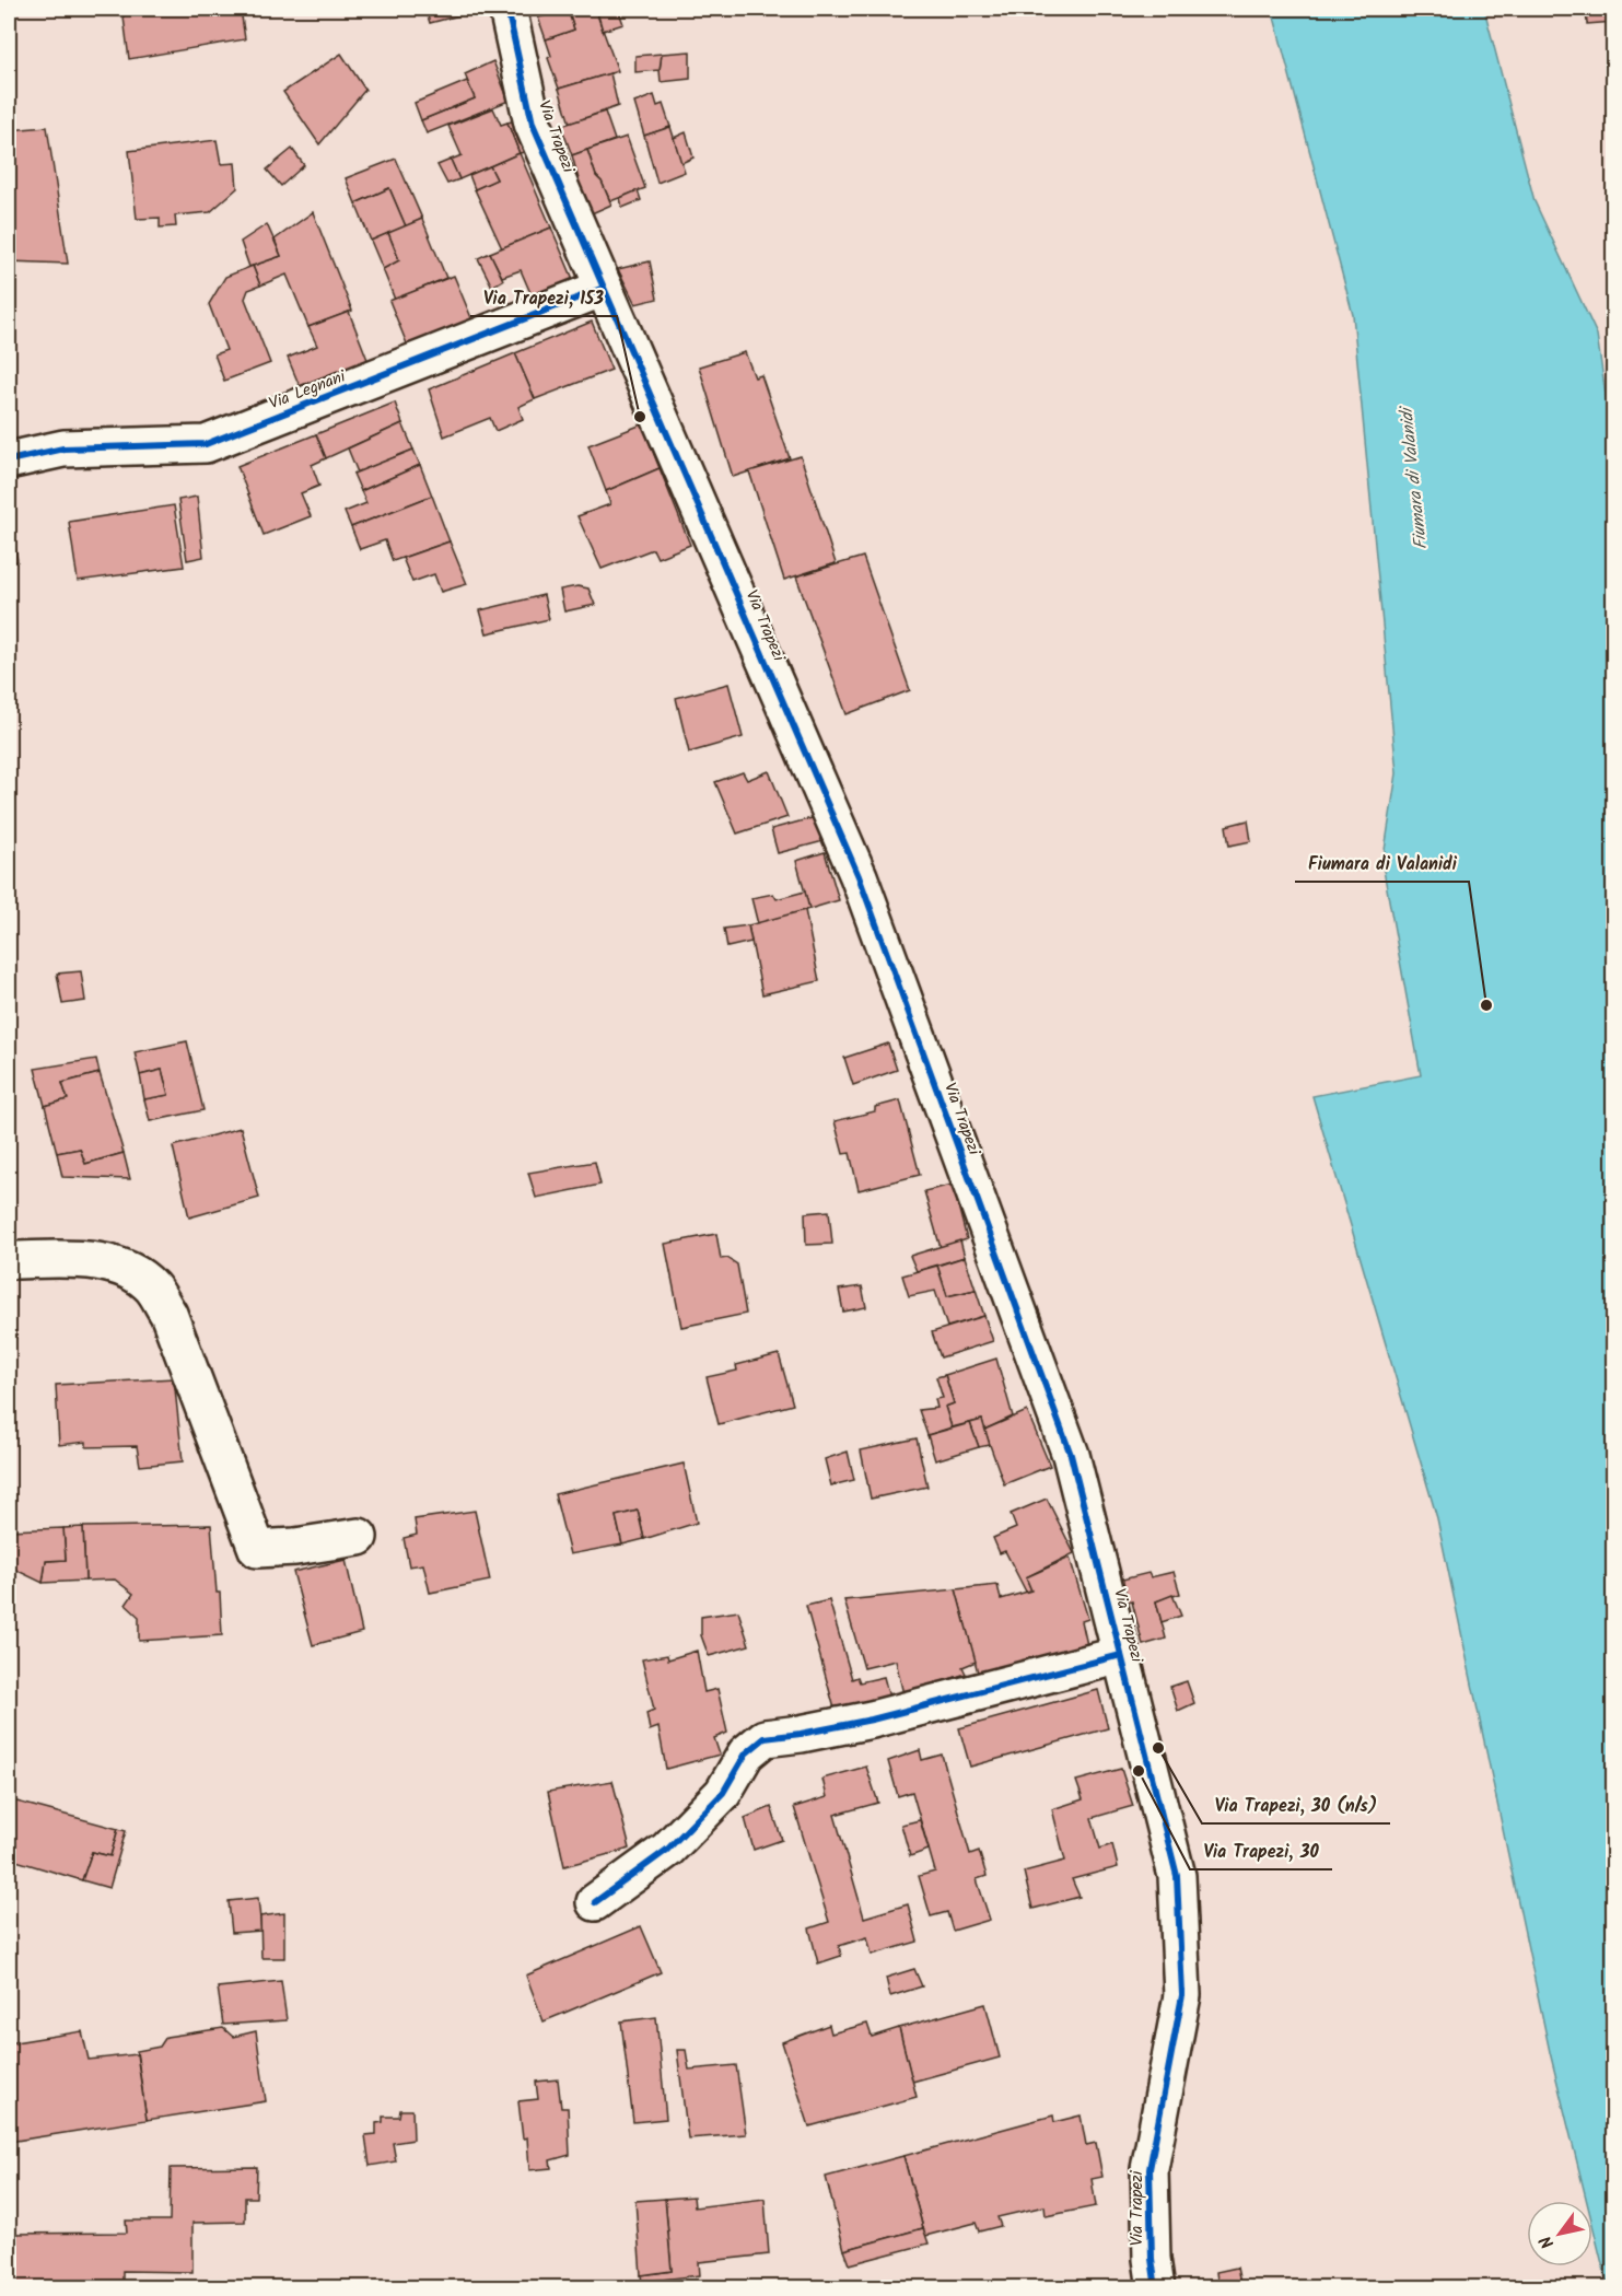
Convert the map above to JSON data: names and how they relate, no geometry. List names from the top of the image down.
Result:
{
  "streets": {
    "street": ["Via Trapezi", "Via Legnani"]
  },
  "crossings": [
    ["Via Trapezi", "Via Legnani"]
  ],
  "water": ["Fiumara di Valanidi"],
  "places": [
    "Via Trapezi, 153",
    "Fiumara di Valanidi",
    "Via Trapezi, 30 (n/s)",
    "Via Trapezi, 30"
  ],
  "north": "bottom left"
}
